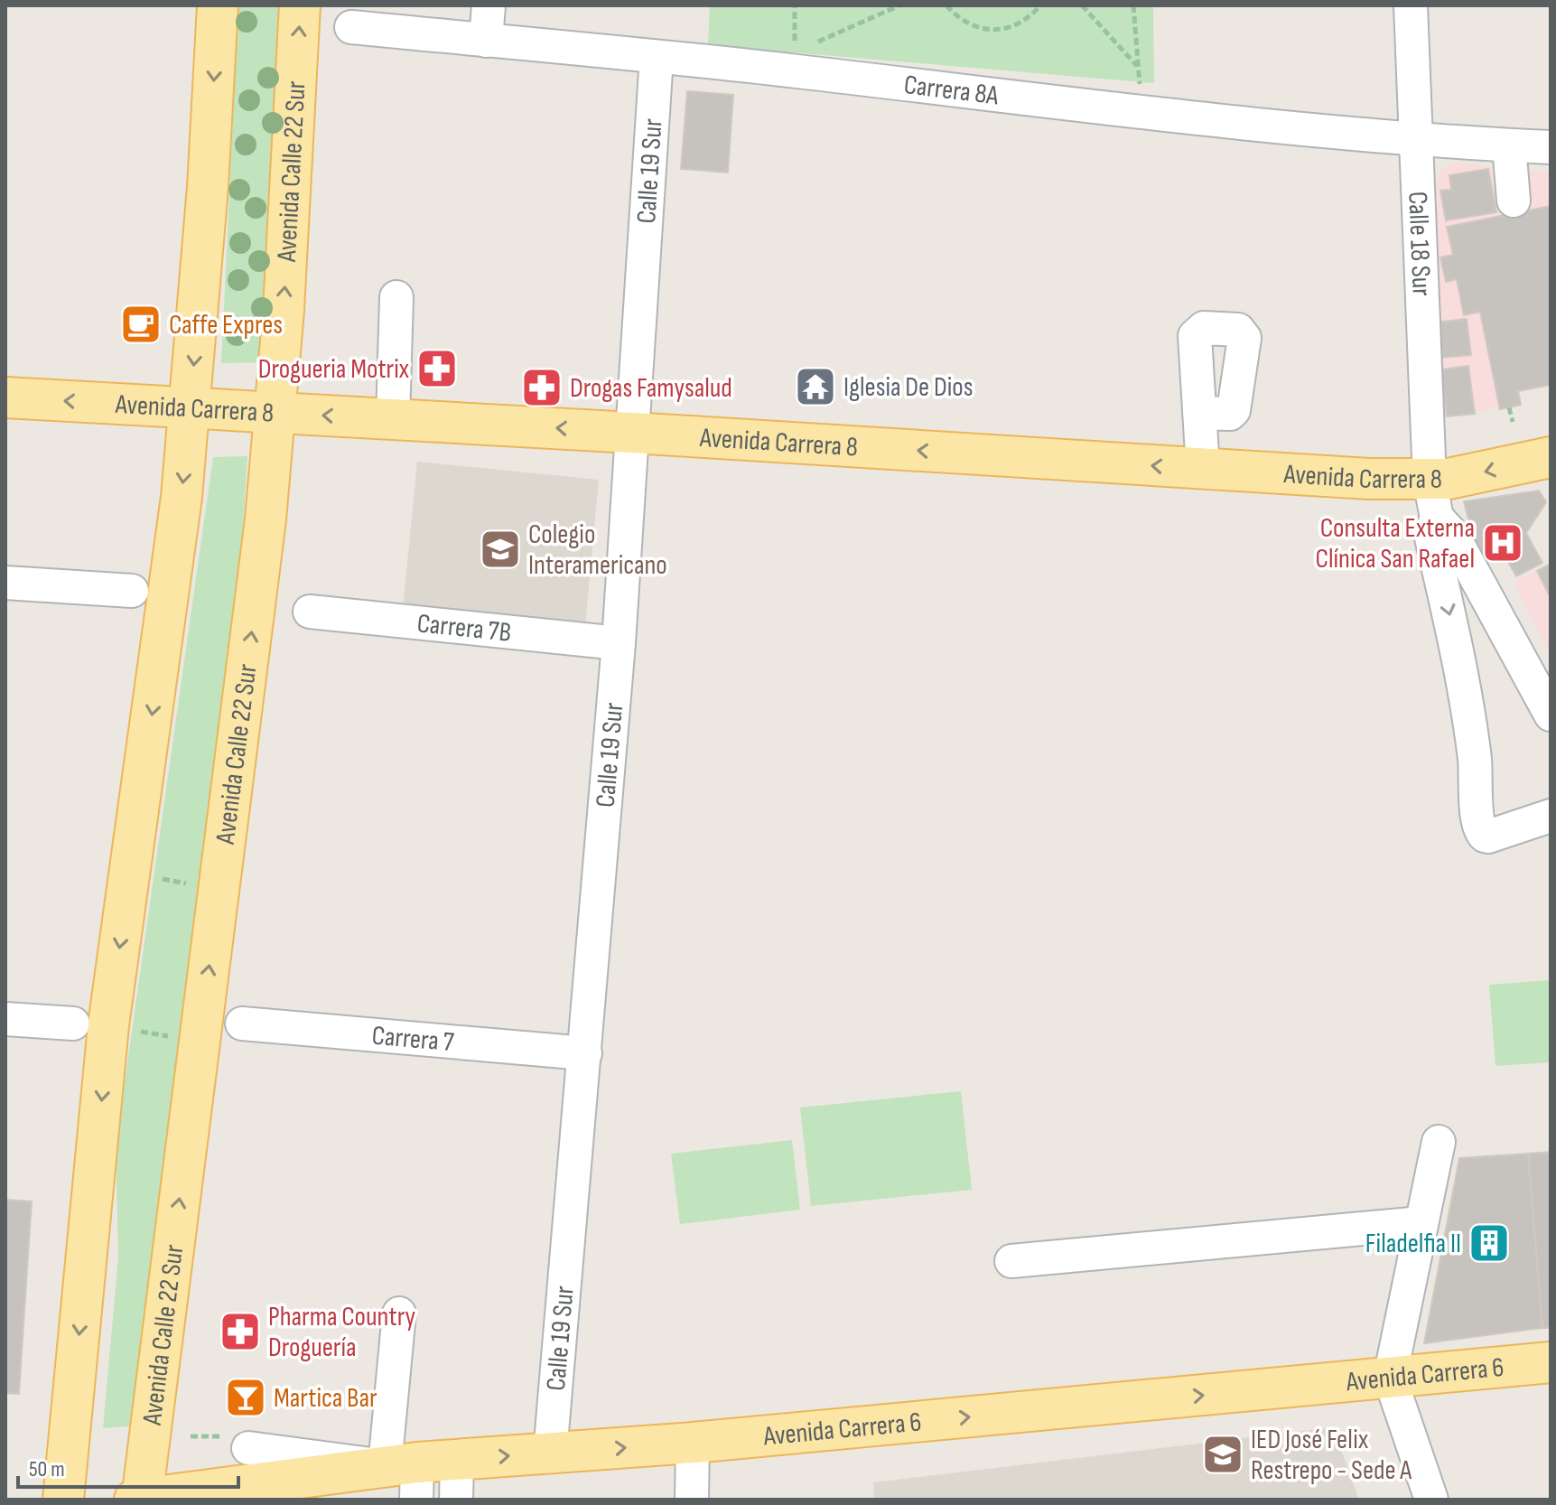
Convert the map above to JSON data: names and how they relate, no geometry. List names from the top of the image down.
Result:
{
  "streets": {
    "main road": ["Avenida Calle 22 Sur", "Avenida Carrera 8", "Avenida Carrera 6"],
    "street": [
      "Carrera 8A",
      "Calle 19 Sur",
      "Calle 18 Sur",
      "Carrera 7B",
      "Carrera 7"
    ]
  },
  "crossings": [
    ["Carrera 8A", "Calle 19 Sur"],
    ["Carrera 8A", "Calle 18 Sur"],
    ["Avenida Calle 22 Sur", "Avenida Carrera 8"],
    ["Avenida Calle 22 Sur", "Avenida Carrera 6"],
    ["Calle 19 Sur", "Avenida Carrera 8"],
    ["Calle 19 Sur", "Carrera 7B"],
    ["Calle 19 Sur", "Carrera 7"],
    ["Calle 19 Sur", "Avenida Carrera 6"],
    ["Calle 18 Sur", "Avenida Carrera 8"]
  ],
  "one_way": ["Calle 18 Sur", "Avenida Carrera 8", "Avenida Carrera 6"],
  "places": {
    "cafe": ["Caffe Expres"],
    "pharmacy": ["Drogueria Motrix", "Drogas Famysalud", "Pharma Country Droguería"],
    "temple": ["Iglesia De Dios"],
    "hospital": ["Consulta Externa Clínica San Rafael"],
    "school or university": ["Colegio Interamericano", "IED José Felix Restrepo - Sede A"],
    "building": ["Filadelfia II"],
    "bar": ["Martica Bar"]
  },
  "scale_bar": "50 m"
}
